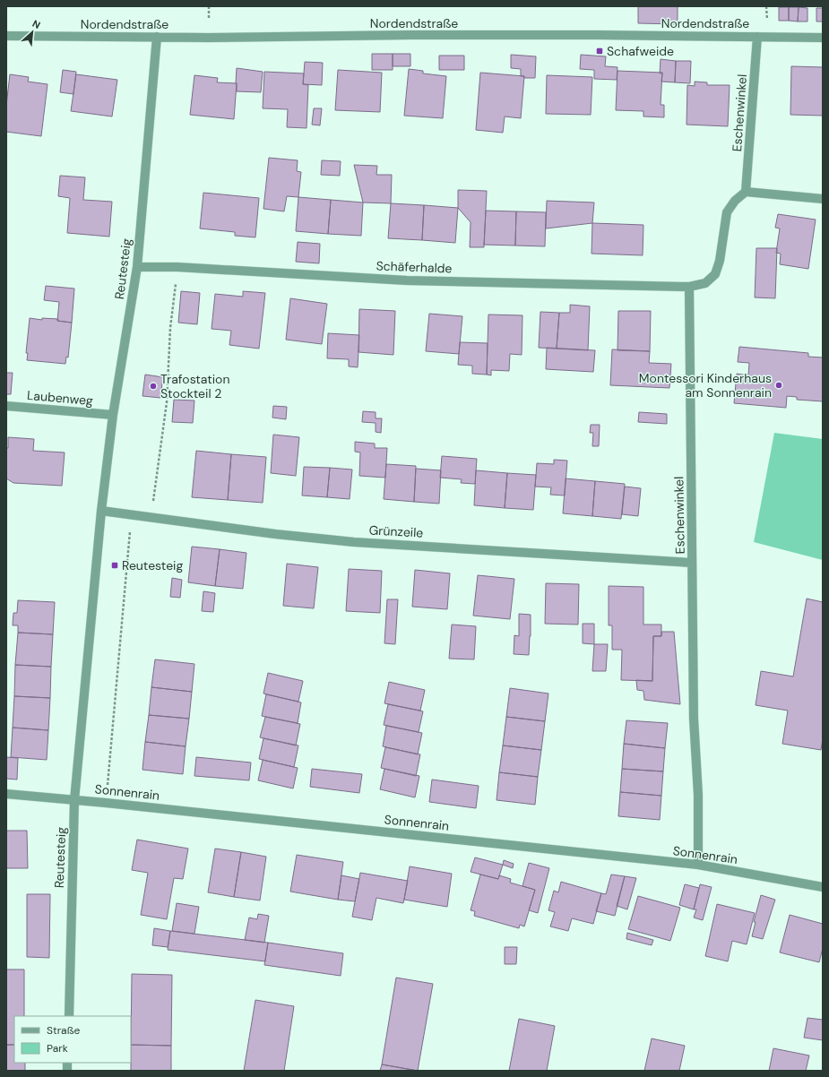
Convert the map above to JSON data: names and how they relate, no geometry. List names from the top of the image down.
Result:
{
  "streets": {
    "street": [
      "Nordendstraße",
      "Eschenwinkel",
      "Schäferhalde",
      "Reutesteig",
      "Laubenweg",
      "Grünzeile",
      "Sonnenrain"
    ]
  },
  "crossings": [
    ["Nordendstraße", "Eschenwinkel"],
    ["Nordendstraße", "Reutesteig"],
    ["Eschenwinkel", "Schäferhalde"],
    ["Eschenwinkel", "Grünzeile"],
    ["Eschenwinkel", "Sonnenrain"],
    ["Schäferhalde", "Reutesteig"],
    ["Reutesteig", "Laubenweg"],
    ["Reutesteig", "Grünzeile"],
    ["Reutesteig", "Sonnenrain"]
  ],
  "places": {
    "transit": ["Schafweide", "Reutesteig"],
    "other": ["Montessori Kinderhaus am Sonnenrain", "Trafostation Stockteil 2"]
  },
  "legend": ["Straße", "Park"],
  "north": "top right"
}
